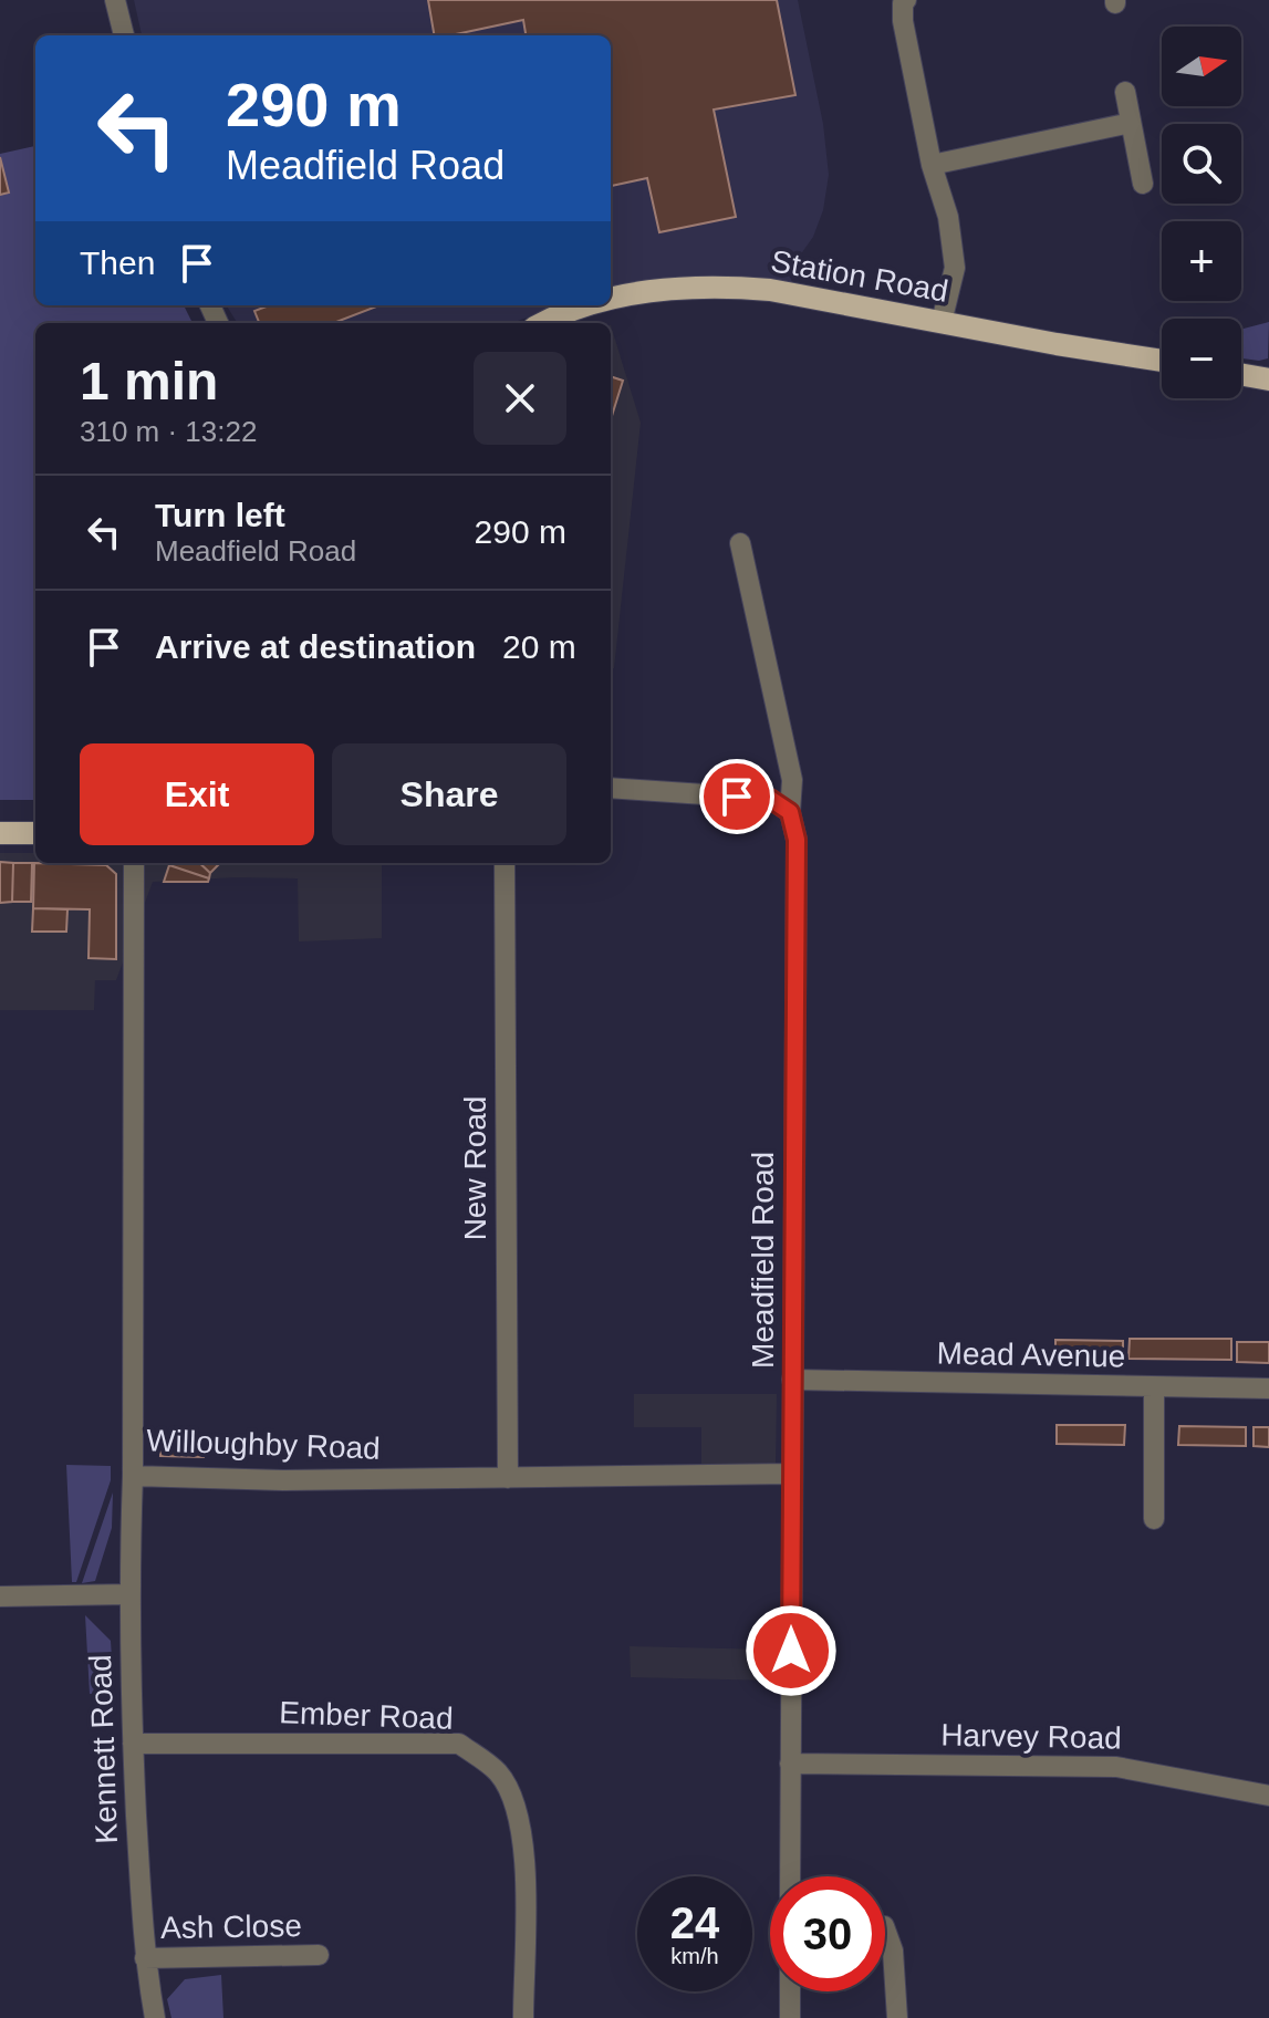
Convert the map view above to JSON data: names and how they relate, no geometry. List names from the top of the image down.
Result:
{
  "streets": {
    "main road": ["Station Road"],
    "street": [
      "New Road",
      "Meadfield Road",
      "Mead Avenue",
      "Willoughby Road",
      "Ember Road",
      "Harvey Road",
      "Kennett Road",
      "Ash Close"
    ]
  },
  "crossings": [
    ["New Road", "Willoughby Road"],
    ["Meadfield Road", "Mead Avenue"],
    ["Meadfield Road", "Willoughby Road"],
    ["Meadfield Road", "Harvey Road"],
    ["Willoughby Road", "Kennett Road"],
    ["Ember Road", "Kennett Road"],
    ["Kennett Road", "Ash Close"]
  ],
  "north": "right",
  "page": {
    "map_buttons": ["+", "−"],
    "turn": ["290 m", "Meadfield Road"],
    "then": "Then",
    "heading": ["1 min", "310 m · 13:22"],
    "list": [
      {
        "name": "Turn left",
        "note": "Meadfield Road",
        "value": "290 m"
      },
      {
        "name": "Arrive at destination",
        "value": "20 m"
      }
    ],
    "buttons": ["Exit", "Share"],
    "speed": "24 km/h",
    "limit": "30"
  }
}
